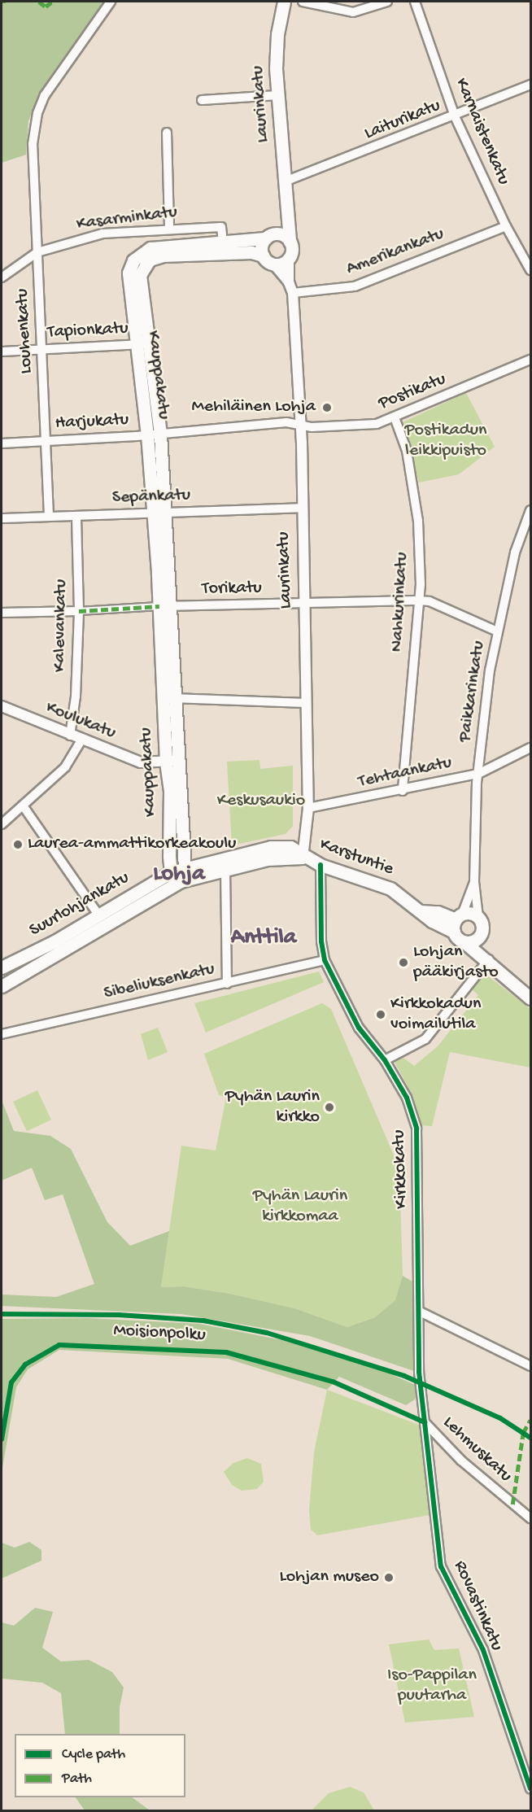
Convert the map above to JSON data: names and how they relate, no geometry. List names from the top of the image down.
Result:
{
  "streets": {
    "main road": [
      "Laurinkatu",
      "Kauppakatu",
      "Karstuntie",
      "Suurlohjankatu"
    ],
    "street": [
      "Laiturikatu",
      "Karnaistenkatu",
      "Kasarminkatu",
      "Amerikankatu",
      "Louhenkatu",
      "Tapionkatu",
      "Postikatu",
      "Harjukatu",
      "Sepänkatu",
      "Torikatu",
      "Nahkurinkatu",
      "Kalevankatu",
      "Paikkarinkatu",
      "Koulukatu",
      "Tehtaankatu",
      "Sibeliuksenkatu",
      "Kirkkokatu",
      "Lehmuskatu",
      "Rovastinkatu"
    ],
    "cycle path": ["Moisionpolku"]
  },
  "crossings": [
    ["Laurinkatu", "Laiturikatu"],
    ["Laurinkatu", "Amerikankatu"],
    ["Laurinkatu", "Kauppakatu"],
    ["Laurinkatu", "Postikatu"],
    ["Laurinkatu", "Harjukatu"],
    ["Laurinkatu", "Sepänkatu"],
    ["Laurinkatu", "Torikatu"],
    ["Laurinkatu", "Tehtaankatu"],
    ["Laurinkatu", "Karstuntie"],
    ["Laurinkatu", "Suurlohjankatu"],
    ["Laiturikatu", "Karnaistenkatu"],
    ["Karnaistenkatu", "Amerikankatu"],
    ["Kasarminkatu", "Louhenkatu"],
    ["Kasarminkatu", "Kauppakatu"],
    ["Louhenkatu", "Tapionkatu"],
    ["Louhenkatu", "Harjukatu"],
    ["Louhenkatu", "Sepänkatu"],
    ["Tapionkatu", "Kauppakatu"],
    ["Kauppakatu", "Harjukatu"],
    ["Kauppakatu", "Sepänkatu"],
    ["Kauppakatu", "Torikatu"],
    ["Kauppakatu", "Koulukatu"],
    ["Kauppakatu", "Suurlohjankatu"],
    ["Postikatu", "Harjukatu"],
    ["Postikatu", "Nahkurinkatu"],
    ["Sepänkatu", "Kalevankatu"],
    ["Torikatu", "Nahkurinkatu"],
    ["Torikatu", "Paikkarinkatu"],
    ["Nahkurinkatu", "Tehtaankatu"],
    ["Kalevankatu", "Koulukatu"],
    ["Paikkarinkatu", "Tehtaankatu"],
    ["Paikkarinkatu", "Karstuntie"],
    ["Karstuntie", "Suurlohjankatu"],
    ["Sibeliuksenkatu", "Kirkkokatu"],
    ["Kirkkokatu", "Rovastinkatu"],
    ["Lehmuskatu", "Rovastinkatu"]
  ],
  "districts": ["Lohja", "Anttila"],
  "parks": [
    "Postikadun leikkipuisto",
    "Keskusaukio",
    "Pyhän Laurin kirkkomaa",
    "Iso-Pappilan puutarha"
  ],
  "places": [
    "Mehiläinen Lohja",
    "Laurea-ammattikorkeakoulu",
    "Lohjan pääkirjasto",
    "Kirkkokadun voimailutila",
    "Pyhän Laurin kirkko",
    "Lohjan museo"
  ],
  "legend": ["Cycle path", "Path"]
}
